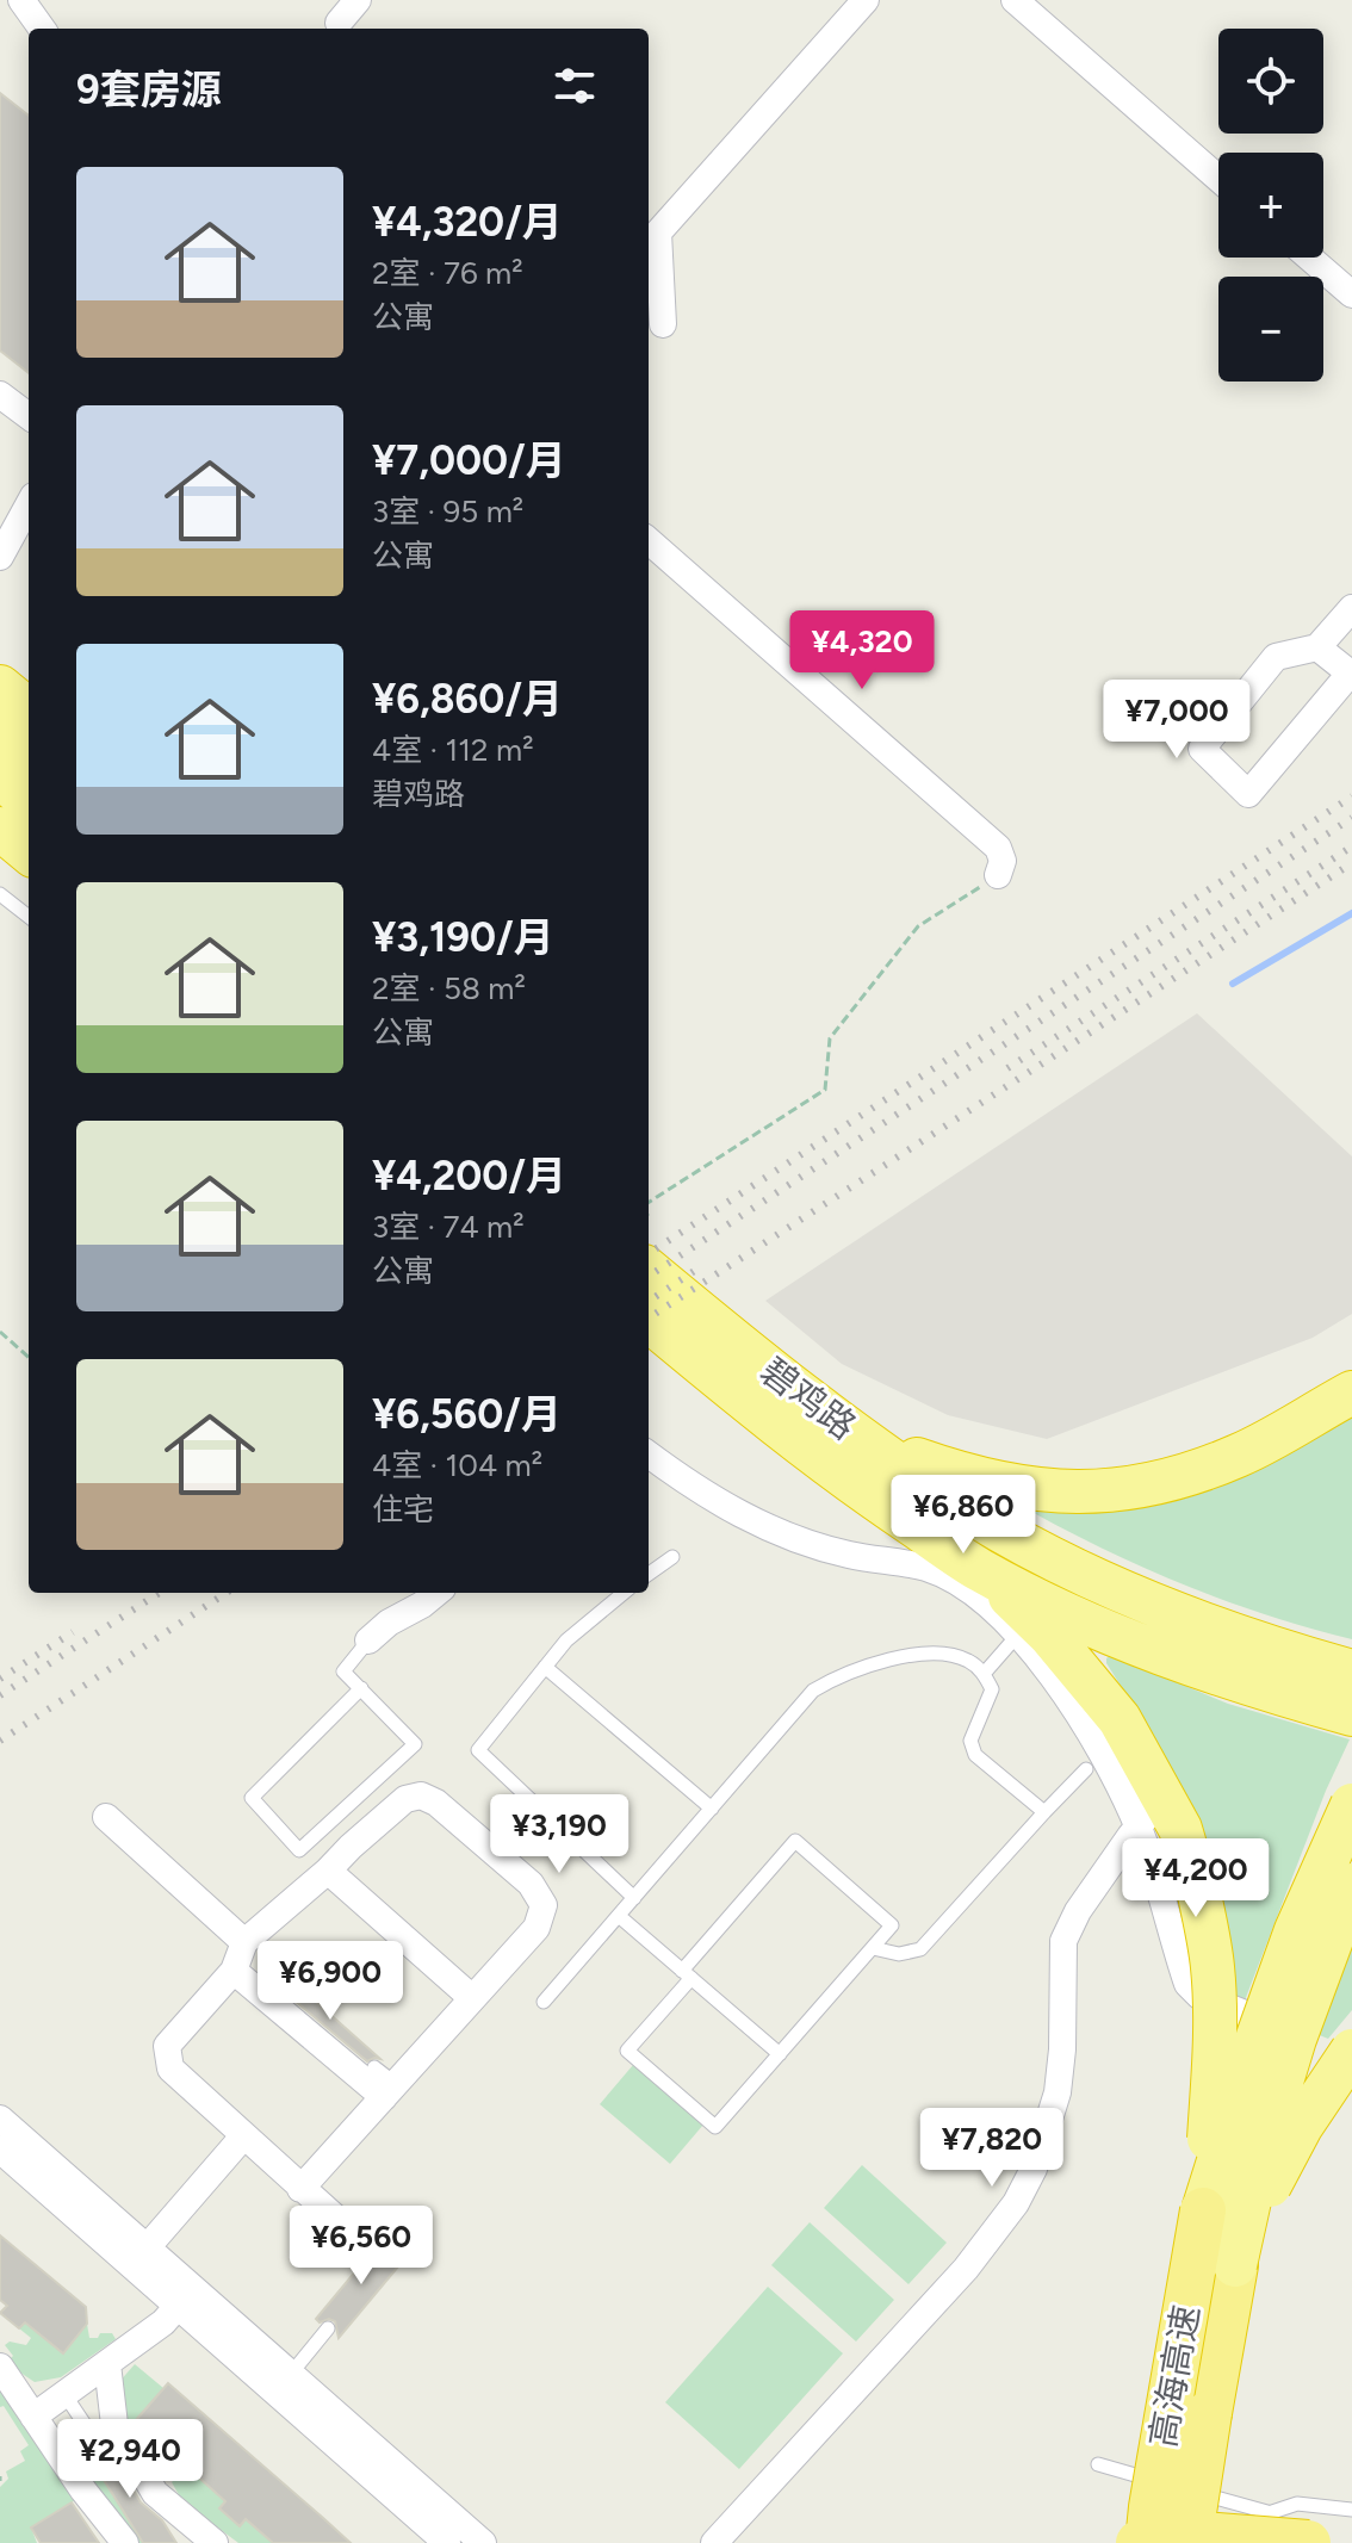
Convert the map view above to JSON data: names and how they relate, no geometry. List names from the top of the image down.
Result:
{
  "streets": {
    "highway": ["碧鸡路", "高海高速"]
  },
  "page": {
    "map_buttons": ["+", "−"],
    "heading": "9套房源",
    "list": [
      {
        "name": "¥4,320/月",
        "note": "2室 · 76 m² · 公寓"
      },
      {
        "name": "¥7,000/月",
        "note": "3室 · 95 m² · 公寓"
      },
      {
        "name": "¥6,860/月",
        "note": "4室 · 112 m² · 碧鸡路"
      },
      {
        "name": "¥3,190/月",
        "note": "2室 · 58 m² · 公寓"
      },
      {
        "name": "¥4,200/月",
        "note": "3室 · 74 m² · 公寓"
      },
      {
        "name": "¥6,560/月",
        "note": "4室 · 104 m² · 住宅"
      }
    ],
    "price": [
      "¥4,320",
      "¥7,000",
      "¥6,860",
      "¥3,190",
      "¥4,200",
      "¥6,900",
      "¥7,820",
      "¥6,560",
      "¥2,940"
    ]
  }
}
